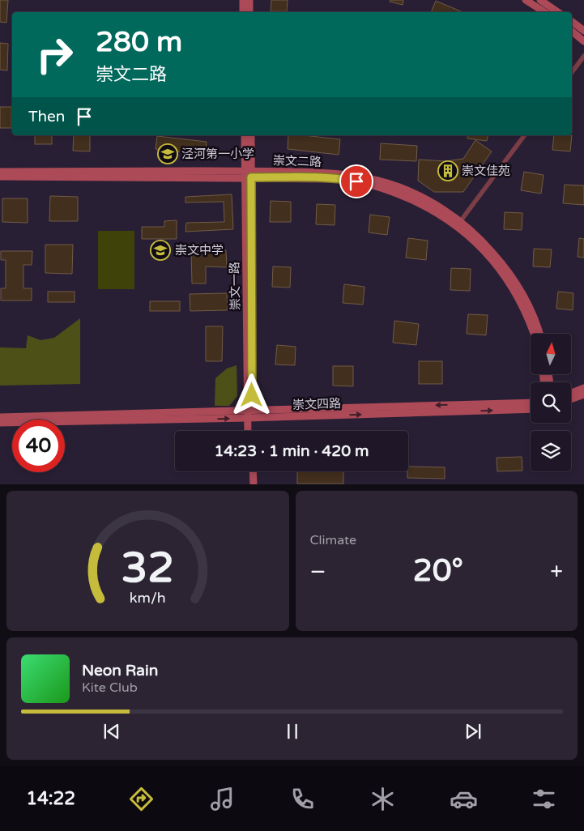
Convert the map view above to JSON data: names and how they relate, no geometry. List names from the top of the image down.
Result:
{
  "streets": {
    "street": ["崇文二路", "崇文一路", "崇文四路"]
  },
  "crossings": [
    ["崇文二路", "崇文一路"],
    ["崇文一路", "崇文四路"]
  ],
  "places": {
    "school or university": ["泾河第一小学", "崇文中学"],
    "building": ["崇文佳苑"]
  },
  "north": "top",
  "page": {
    "turn": ["280 m", "崇文二路"],
    "then": "Then",
    "limit": "40",
    "trip": "14:23 · 1 min · 420 m",
    "tile": "Climate",
    "heat": ["−", "20°", "+"],
    "song": ["Neon Rain", "Kite Club"],
    "tabs": "14:22",
    "gauge": ["32", "km/h"]
  }
}
